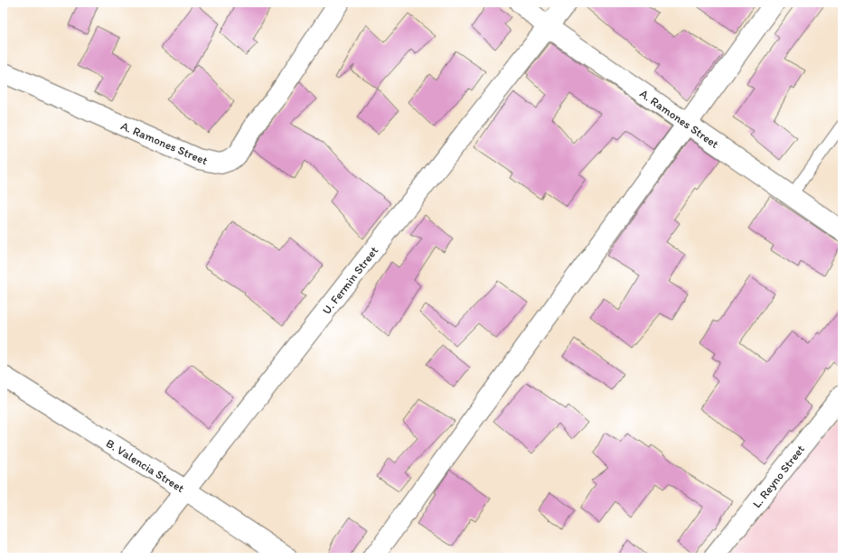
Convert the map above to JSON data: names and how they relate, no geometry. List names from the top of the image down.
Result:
{
  "streets": {
    "street": [
      "A. Ramones Street",
      "U. Fermin Street",
      "B. Valencia Street",
      "L. Reyno Street"
    ]
  },
  "crossings": [
    ["A. Ramones Street", "U. Fermin Street"],
    ["U. Fermin Street", "B. Valencia Street"]
  ]
}
